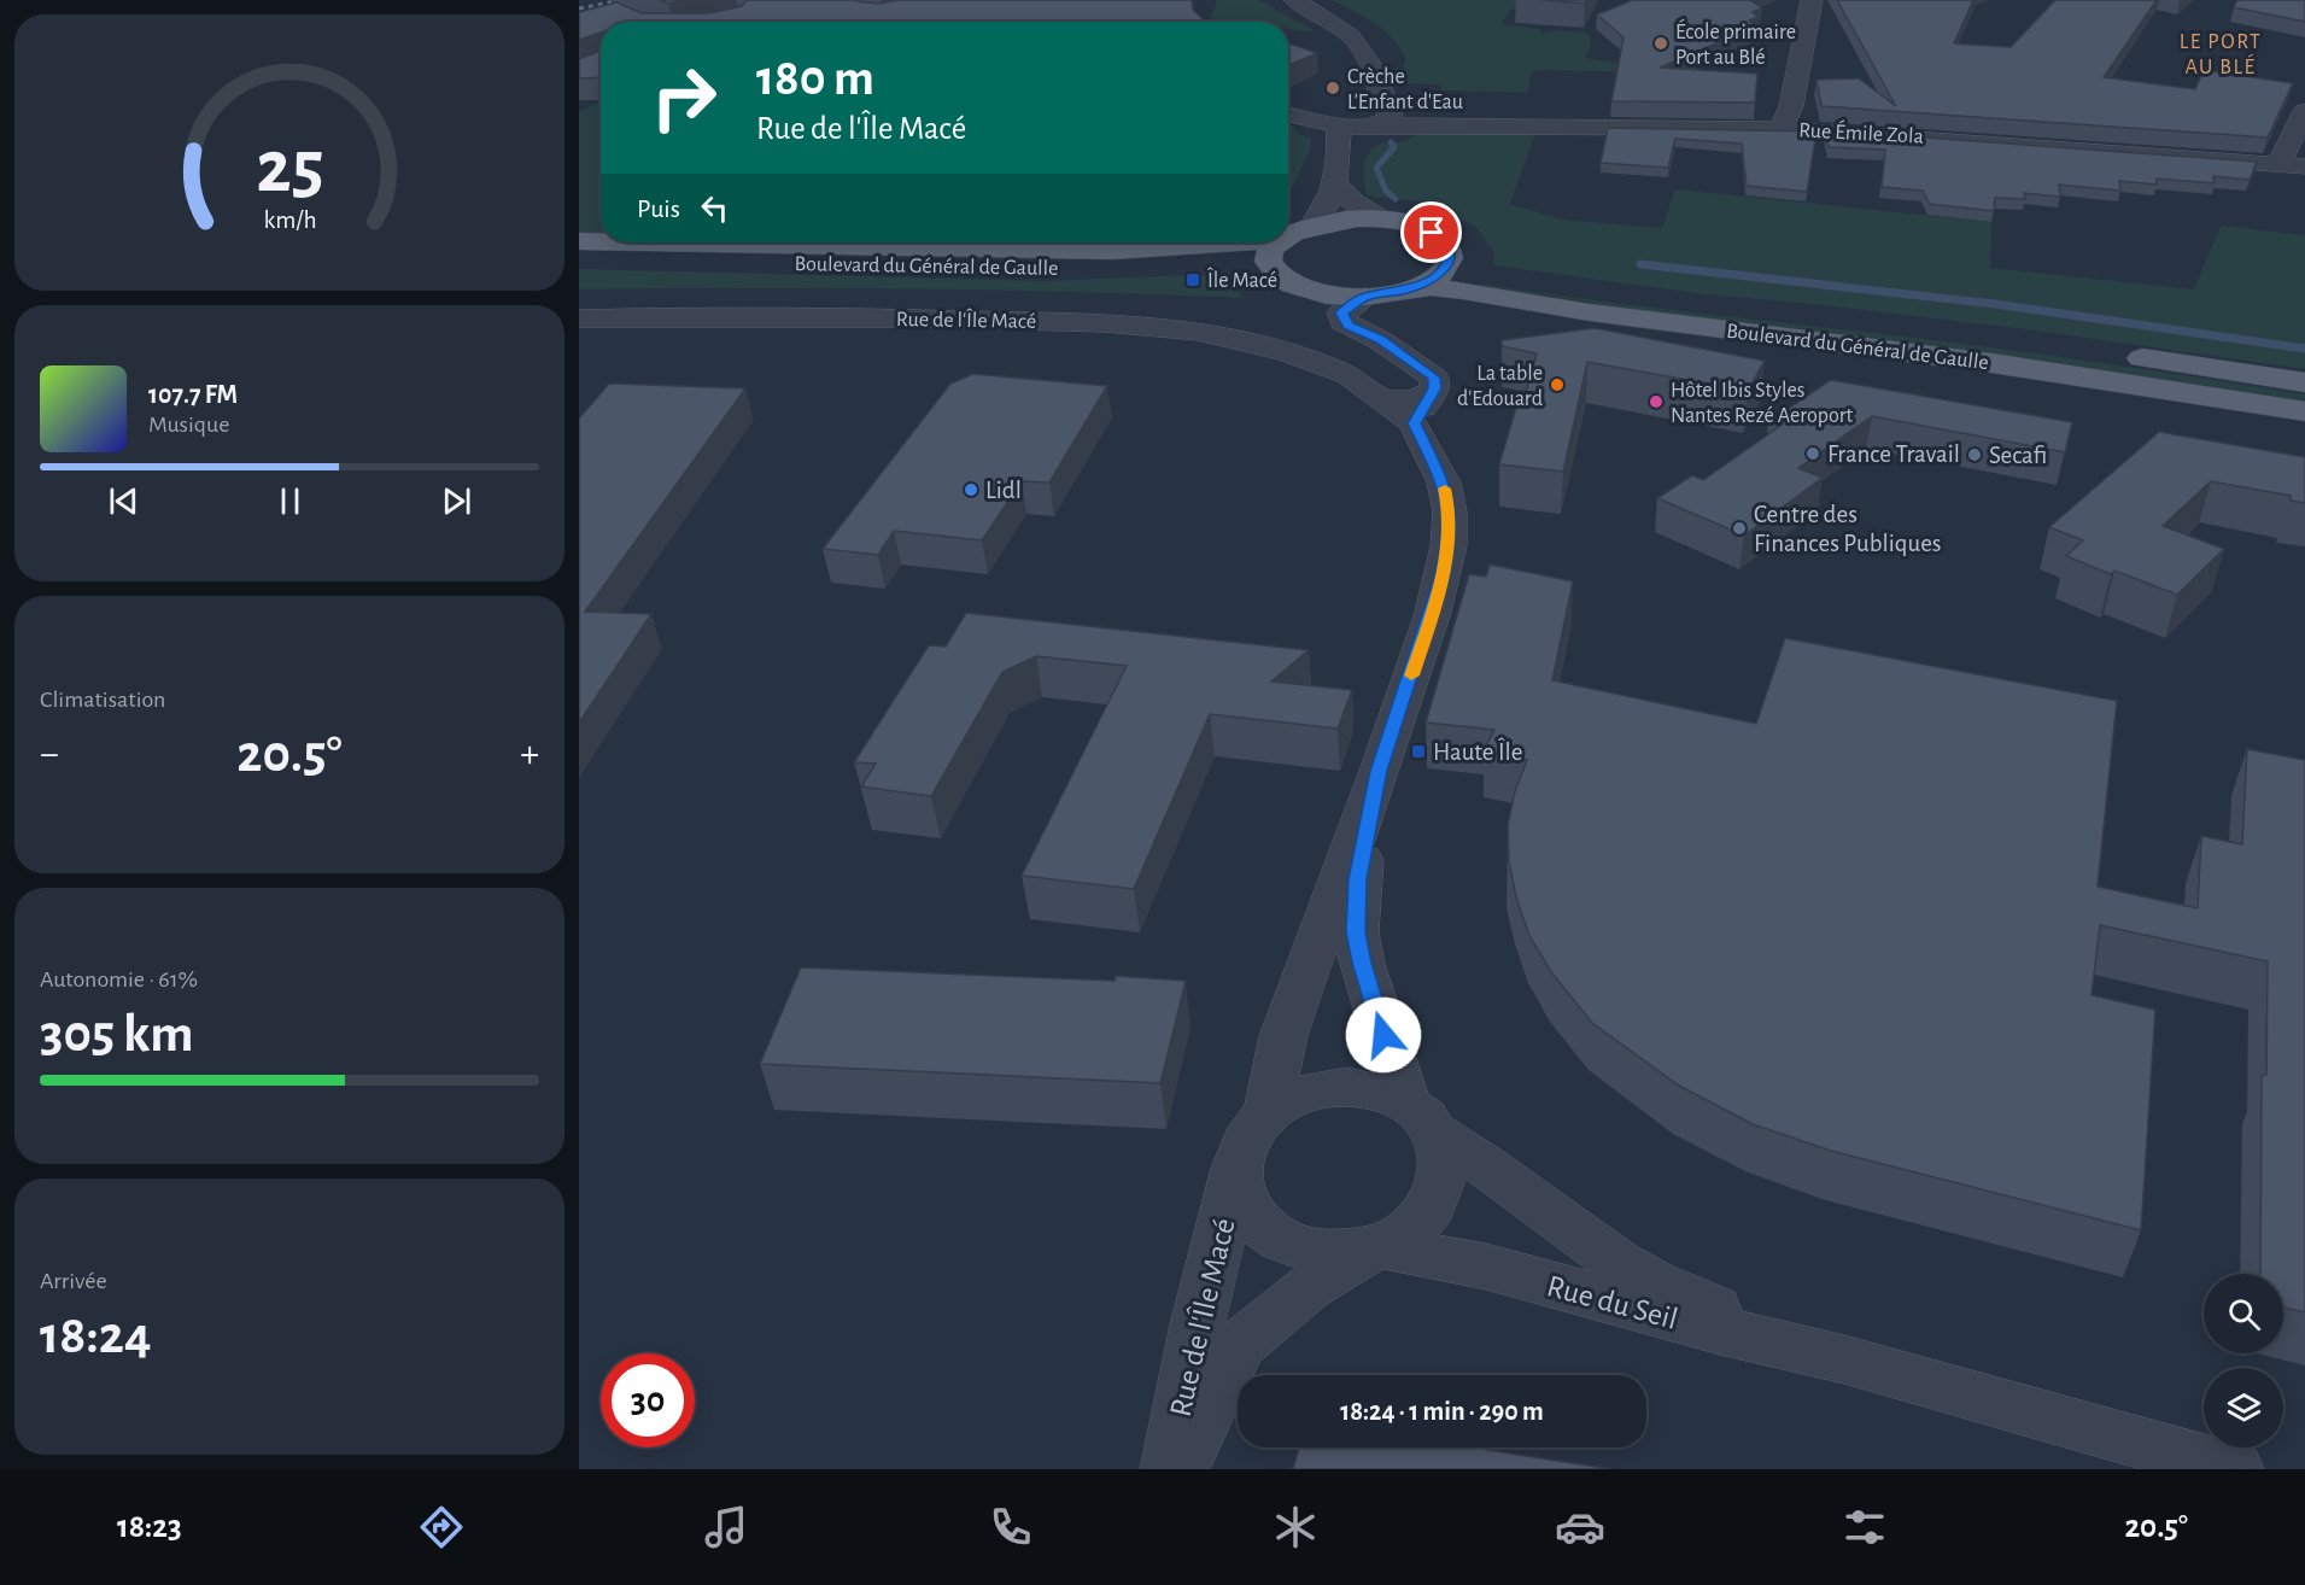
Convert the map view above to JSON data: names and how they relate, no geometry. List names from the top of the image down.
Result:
{
  "streets": {
    "main road": ["Boulevard du Général de Gaulle"],
    "street": ["Rue Émile Zola", "Rue de l'Île Macé", "Rue du Seil"]
  },
  "crossings": [
    ["Rue de l'Île Macé", "Rue du Seil"]
  ],
  "districts": ["LE PORT AU BLÉ"],
  "places": {
    "other": [
      "École primaire Port au Blé",
      "Crèche L'Enfant d'Eau",
      "La table d'Edouard",
      "Hôtel Ibis Styles Nantes Rezé Aeroport",
      "France Travail",
      "Secafi",
      "Lidl",
      "Centre des Finances Publiques"
    ],
    "transit": ["Île Macé", "Haute Île"]
  },
  "page": {
    "turn": ["180 m", "Rue de l'Île Macé"],
    "then": "Puis",
    "song": ["107.7 FM", "Musique"],
    "tile": [
      "Climatisation",
      ["Autonomie · 61%", "305 km"],
      ["Arrivée", "18:24"]
    ],
    "heat": ["−", "20.5°", "+"],
    "limit": "30",
    "trip": "18:24 · 1 min · 290 m",
    "tabs": ["18:23", "20.5°"],
    "gauge": ["25", "km/h"]
  }
}
